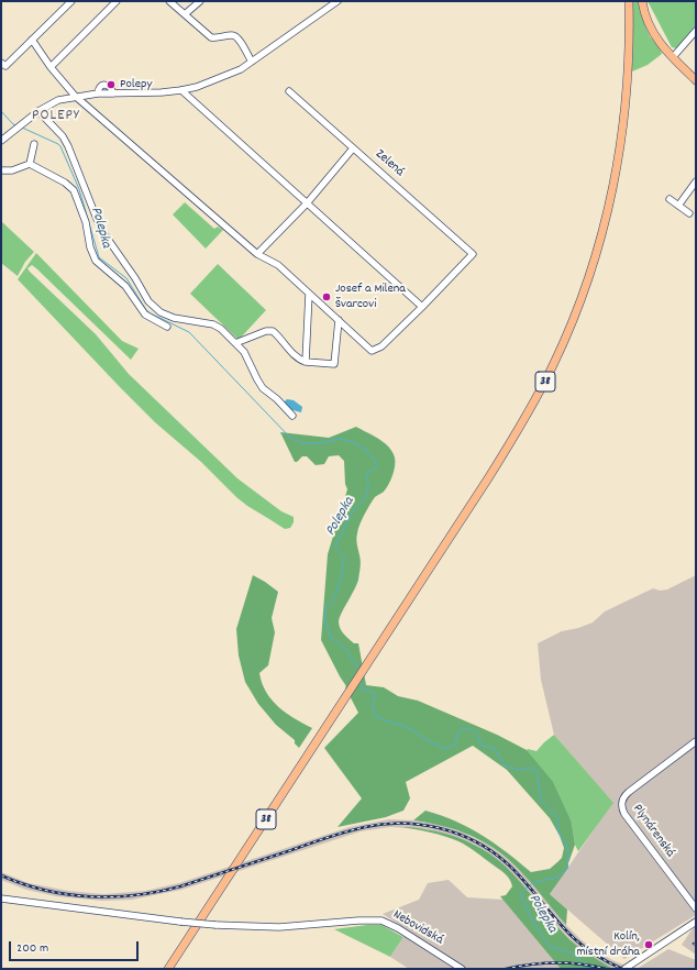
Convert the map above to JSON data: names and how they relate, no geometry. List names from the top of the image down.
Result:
{
  "streets": {
    "main road": ["38"],
    "street": ["Zelená", "Plynárenská", "Nebovidská"]
  },
  "districts": ["POLEPY"],
  "water": ["Polepka"],
  "places": ["Polepy", "Josef a Milena Švarcovi", "Kolín, místní dráha"],
  "scale_bar": "200 m"
}
